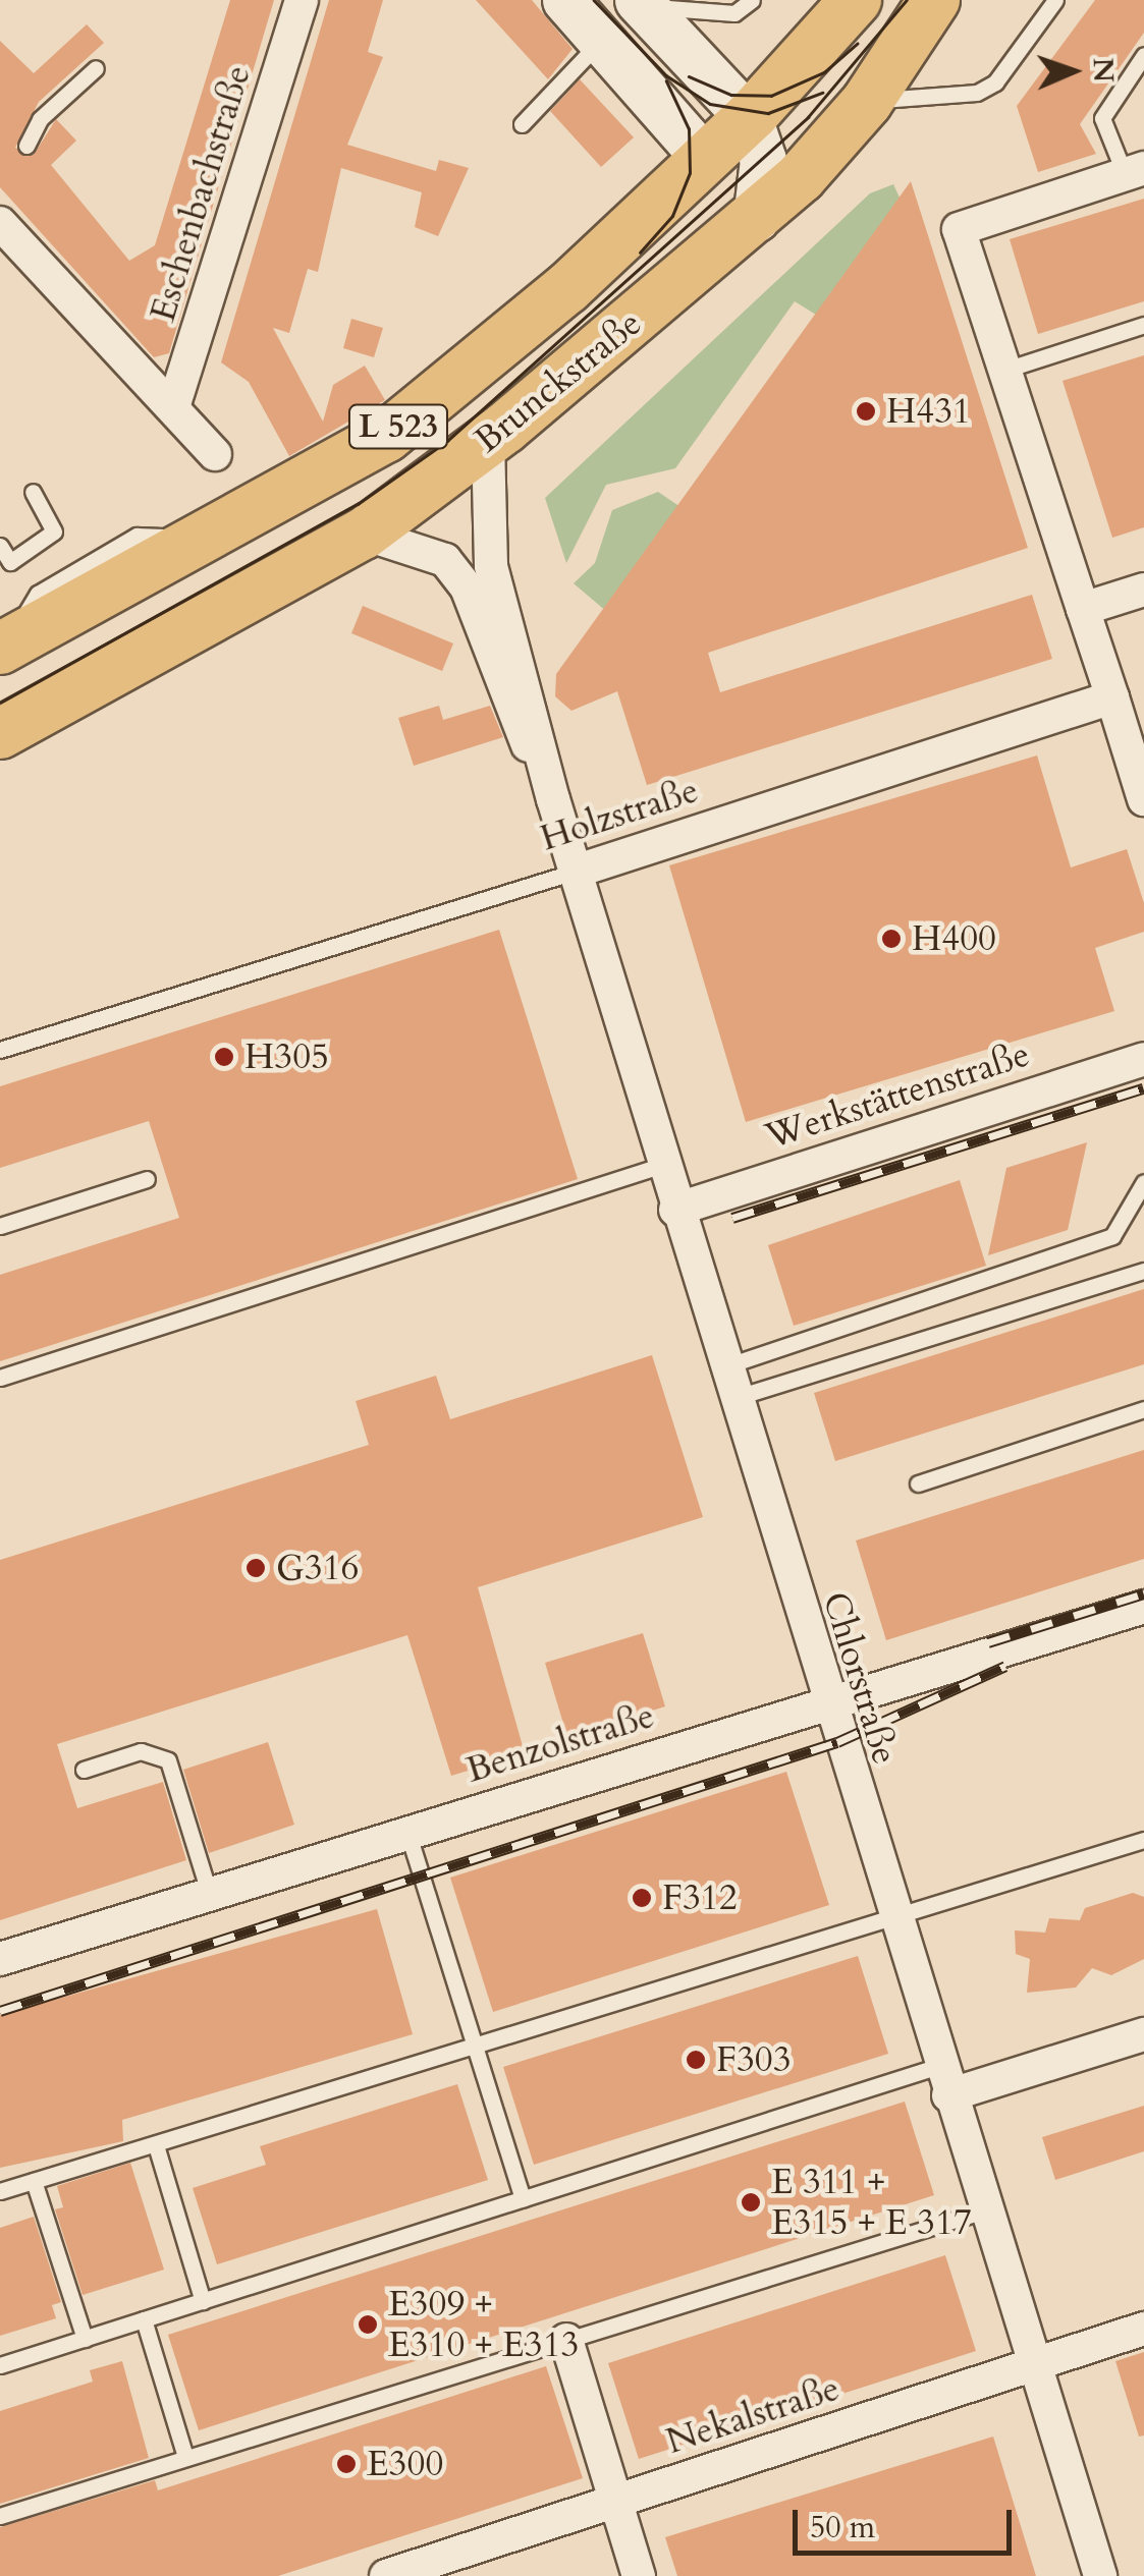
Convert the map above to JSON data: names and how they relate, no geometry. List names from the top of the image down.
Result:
{
  "streets": {
    "main road": ["Brunckstraße", "L 523"],
    "street": [
      "Eschenbachstraße",
      "Holzstraße",
      "Werkstättenstraße",
      "Chlorstraße",
      "Benzolstraße",
      "Nekalstraße"
    ]
  },
  "crossings": [
    ["Holzstraße", "Chlorstraße"],
    ["Werkstättenstraße", "Chlorstraße"],
    ["Chlorstraße", "Benzolstraße"],
    ["Chlorstraße", "Nekalstraße"]
  ],
  "places": [
    "H431",
    "H400",
    "H305",
    "G316",
    "F312",
    "F303",
    "E 311 + E315 + E 317",
    "E309 + E310 + E313",
    "E300"
  ],
  "scale_bar": "50 m",
  "north": "right"
}
